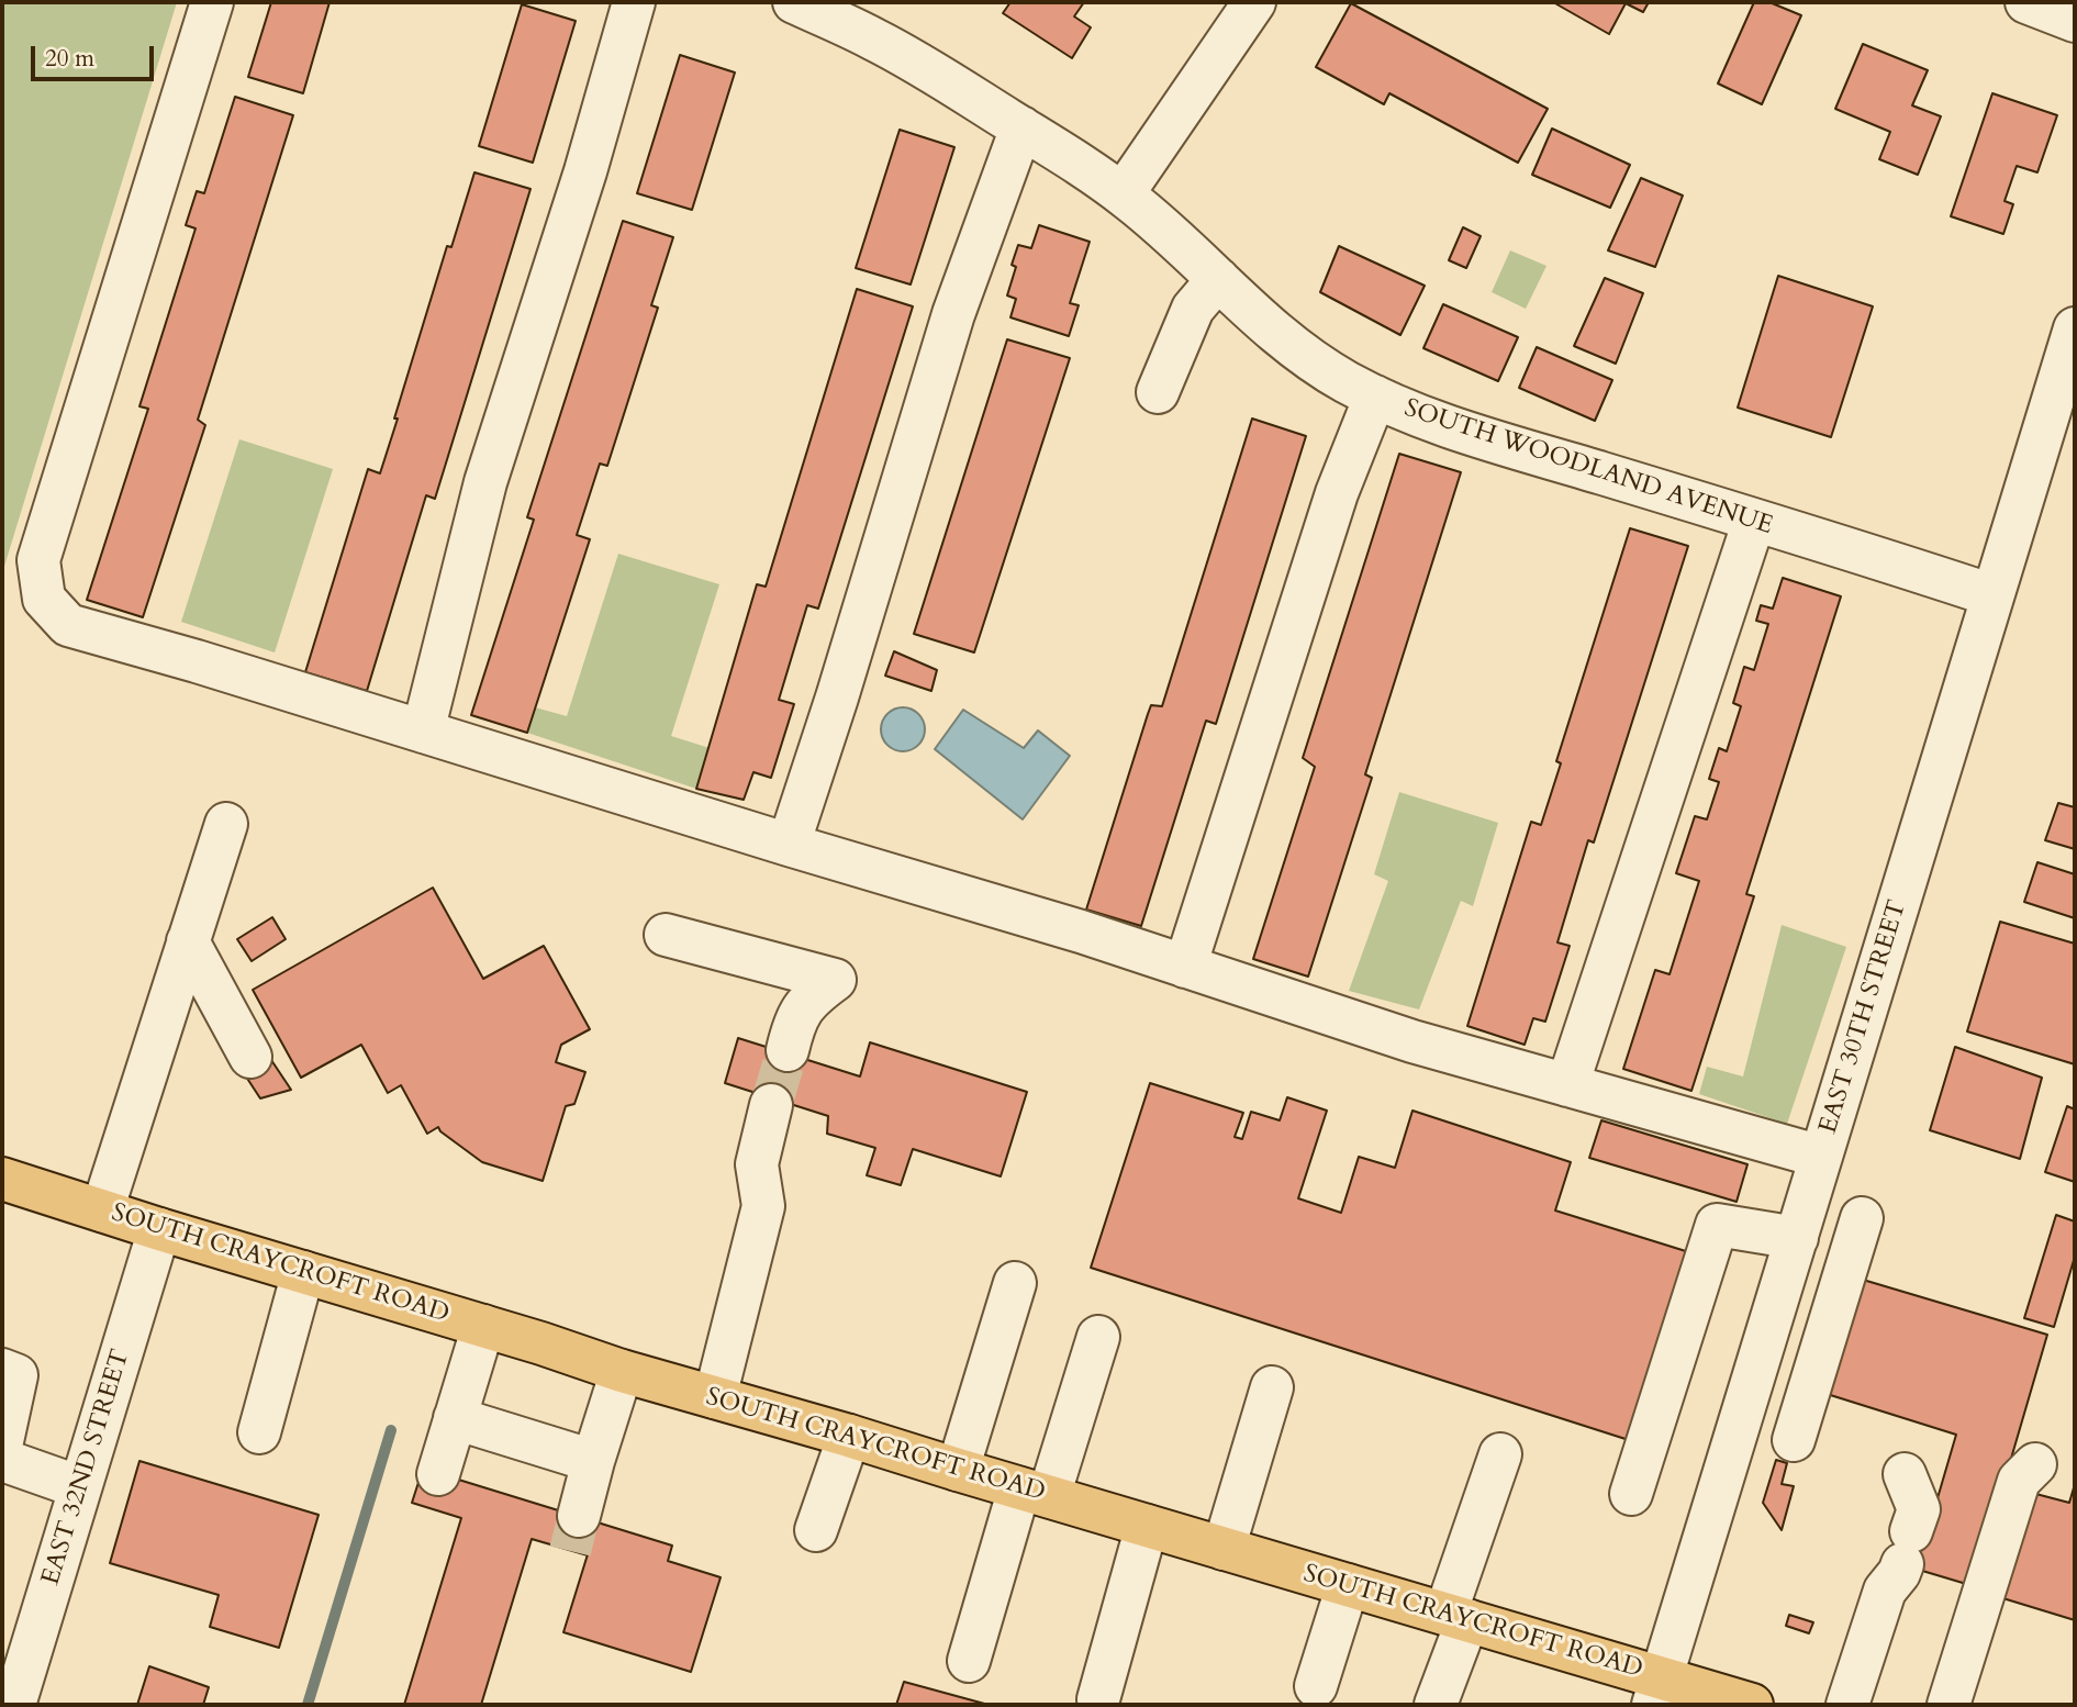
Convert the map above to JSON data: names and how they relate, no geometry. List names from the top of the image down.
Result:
{
  "streets": {
    "main road": ["SOUTH CRAYCROFT ROAD"],
    "street": ["SOUTH WOODLAND AVENUE", "EAST 30TH STREET", "EAST 32ND STREET"]
  },
  "crossings": [
    ["SOUTH WOODLAND AVENUE", "EAST 30TH STREET"],
    ["EAST 30TH STREET", "SOUTH CRAYCROFT ROAD"],
    ["SOUTH CRAYCROFT ROAD", "EAST 32ND STREET"]
  ],
  "scale_bar": "20 m"
}
